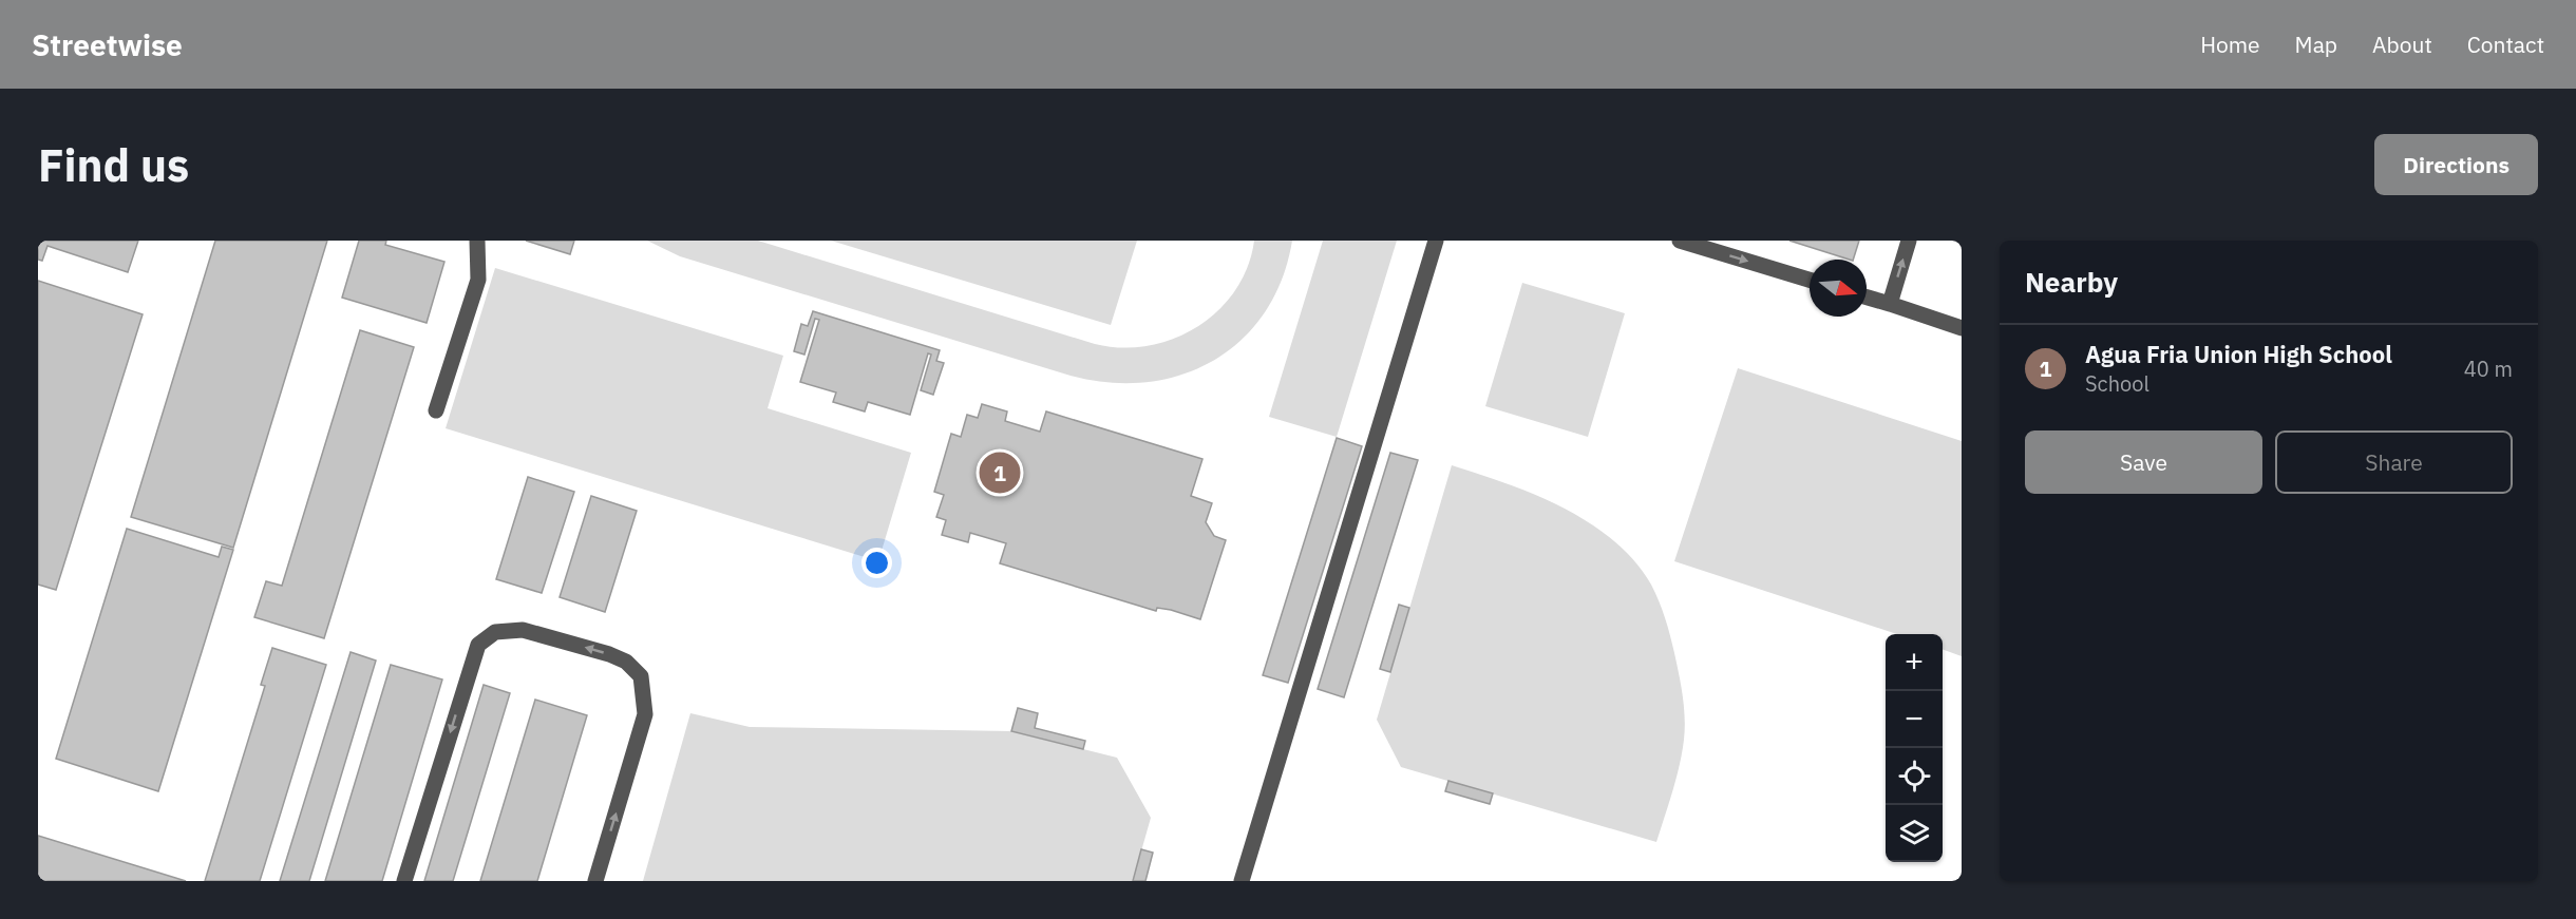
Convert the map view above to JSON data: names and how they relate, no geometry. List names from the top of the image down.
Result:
{
  "north": "right",
  "page": {
    "header": "Streetwise",
    "nav": [
      "Home",
      "Map",
      "About",
      "Contact"
    ],
    "buttons": [
      "Directions",
      ["Save", "Share"]
    ],
    "title": "Find us",
    "heading": "Nearby",
    "list": [
      {
        "mark": "1",
        "name": "Agua Fria Union High School",
        "note": "School",
        "value": "40 m"
      }
    ],
    "pins": "1",
    "map_buttons": ["+", "−"]
  }
}
